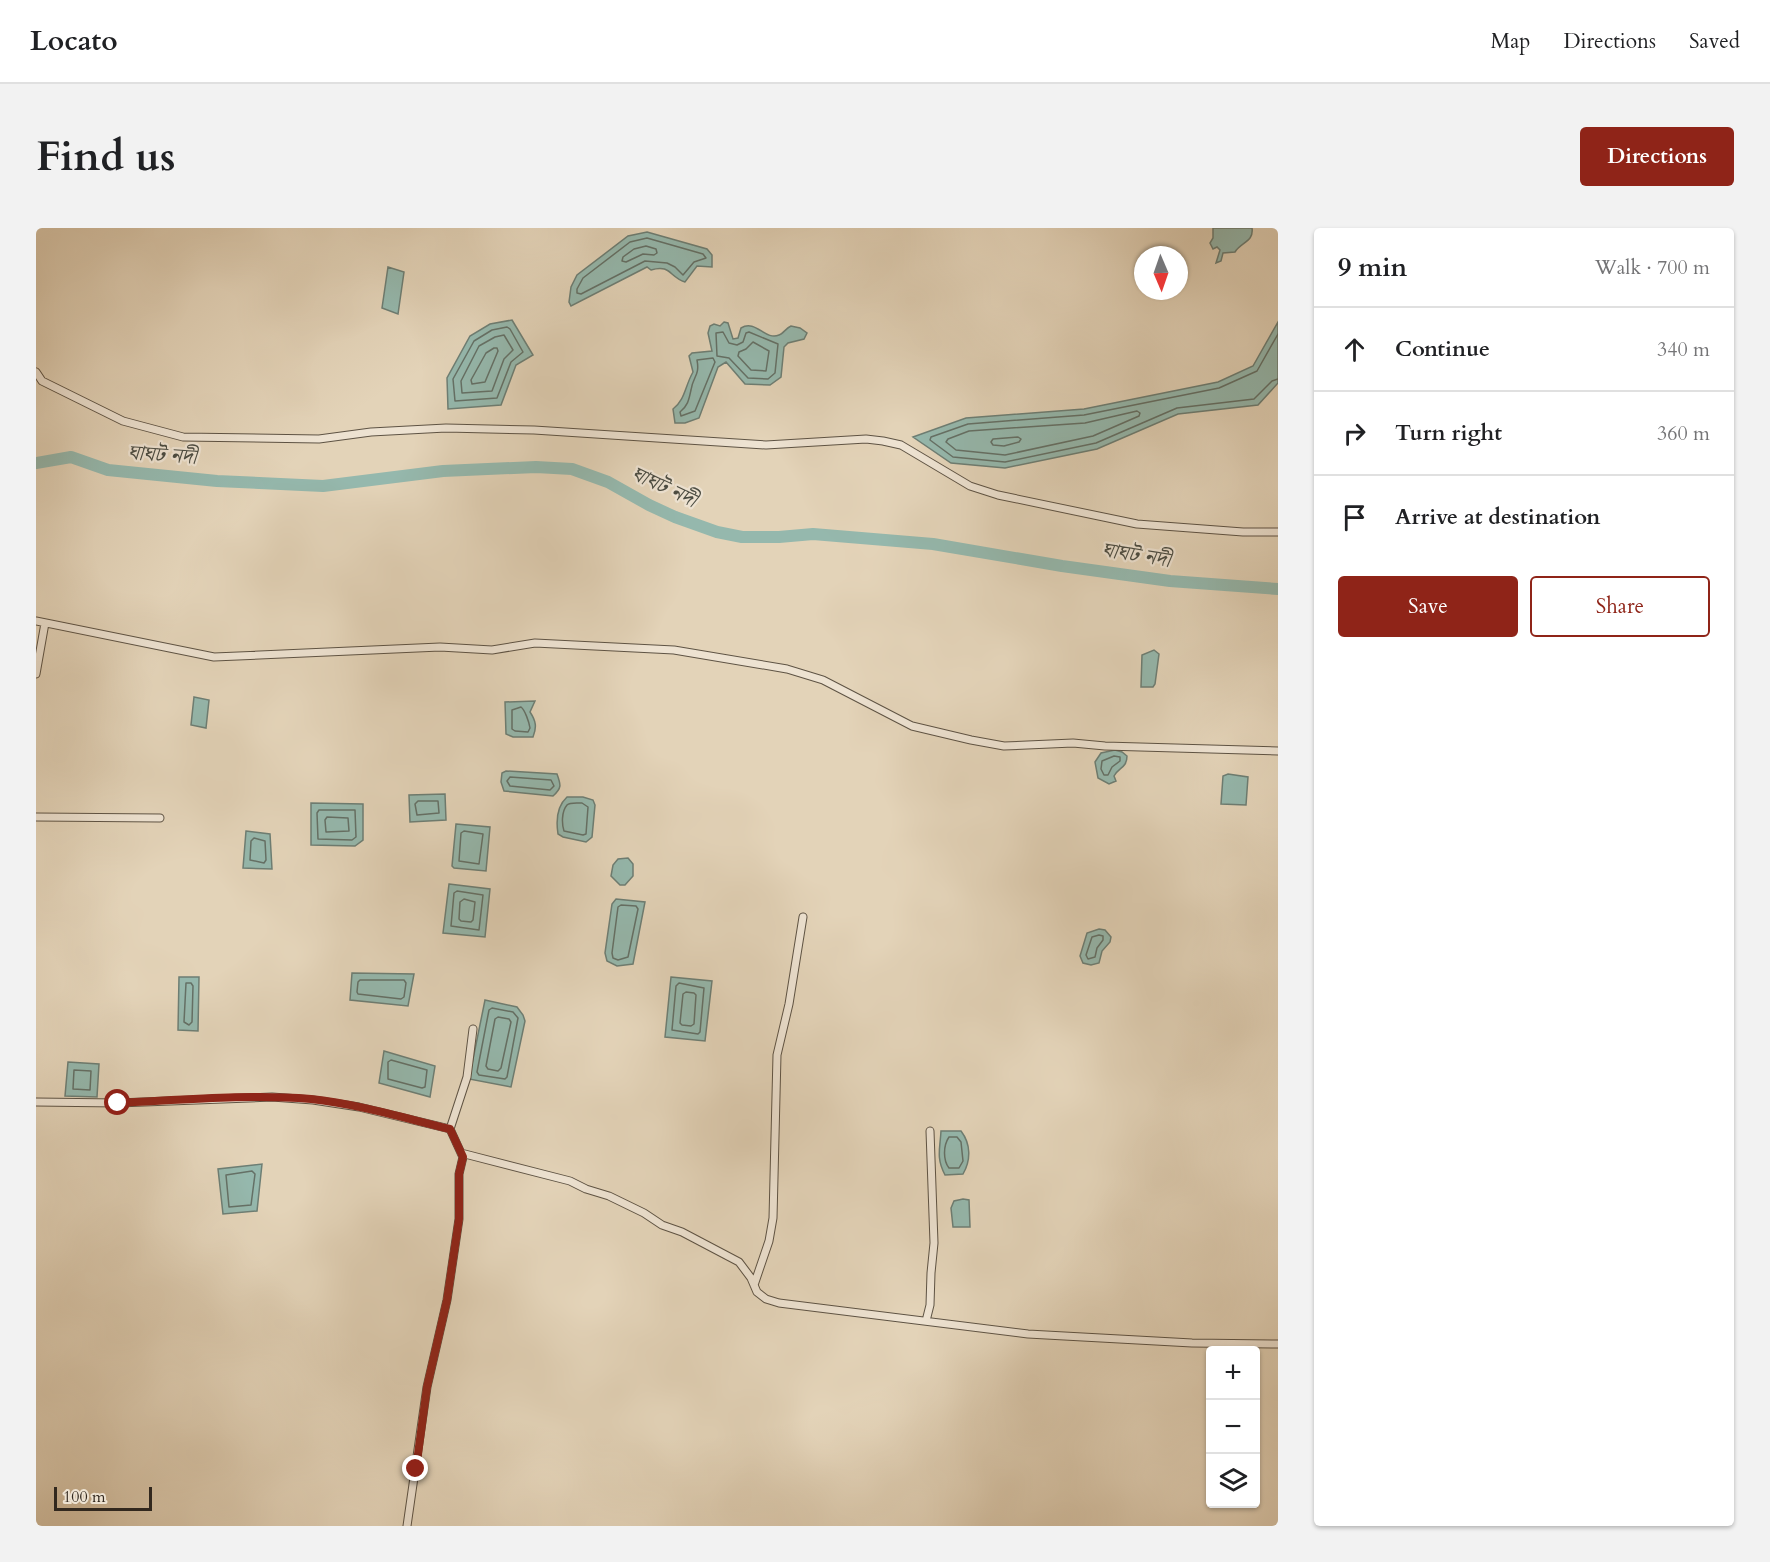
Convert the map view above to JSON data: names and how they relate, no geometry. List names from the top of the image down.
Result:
{
  "water": ["ঘাঘট নদী"],
  "scale_bar": "100 m",
  "north": "bottom",
  "page": {
    "header": "Locato",
    "nav": ["Map", "Directions", "Saved"],
    "buttons": [
      "Directions",
      ["Save", "Share"]
    ],
    "title": "Find us",
    "heading": ["9 min", "Walk · 700 m"],
    "list": [
      ["Continue", "340 m"],
      ["Turn right", "360 m"],
      "Arrive at destination"
    ],
    "map_buttons": ["+", "−"],
    "scale": "100 m"
  }
}
